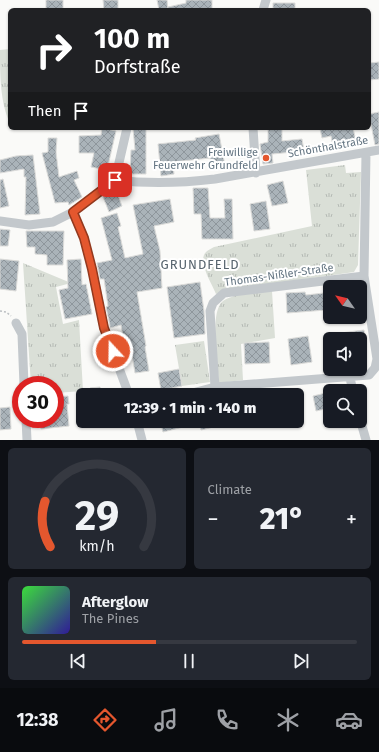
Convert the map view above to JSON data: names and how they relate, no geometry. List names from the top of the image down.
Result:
{
  "streets": {
    "street": ["Schönthalstraße", "Thomas-Nißler-Straße"]
  },
  "districts": ["GRUNDFELD"],
  "places": ["Freiwillige Feuerwehr Grundfeld"],
  "north": "top left",
  "page": {
    "turn": ["100 m", "Dorfstraße"],
    "then": "Then",
    "limit": "30",
    "trip": "12:39 · 1 min · 140 m",
    "tile": "Climate",
    "heat": ["−", "21°", "+"],
    "song": ["Afterglow", "The Pines"],
    "tabs": "12:38",
    "gauge": ["29", "km/h"]
  }
}
